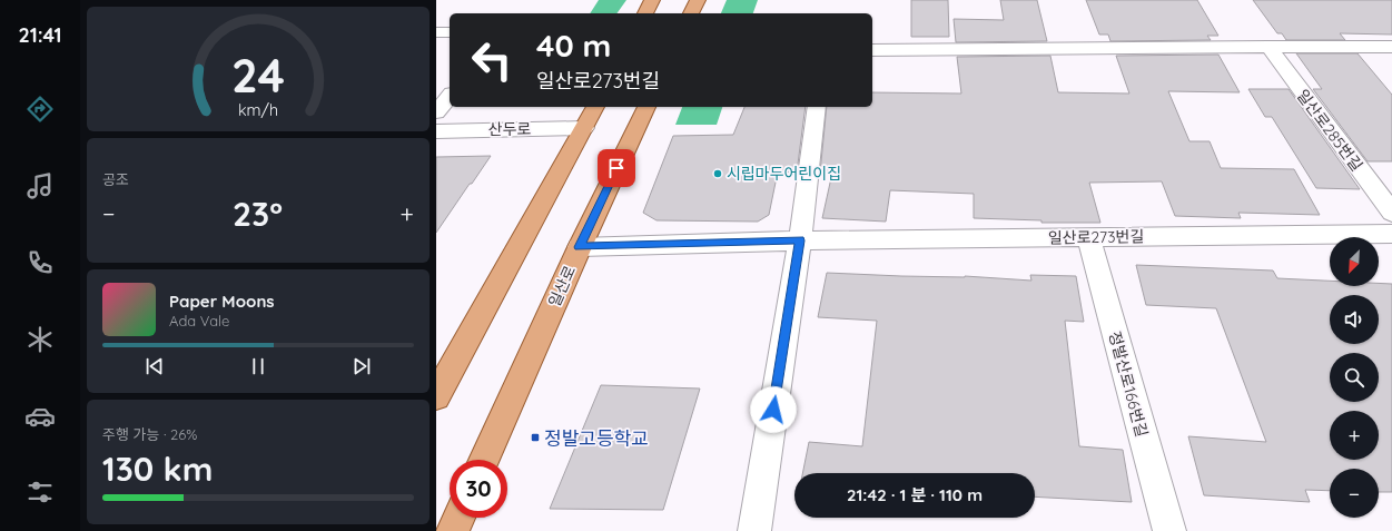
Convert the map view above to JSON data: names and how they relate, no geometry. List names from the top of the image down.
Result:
{
  "streets": {
    "main road": ["일산로"],
    "street": [
      "산두로",
      "일산로285번길",
      "일산로273번길",
      "정발산로166번길"
    ]
  },
  "crossings": [
    ["일산로273번길", "일산로"],
    ["일산로273번길", "정발산로166번길"]
  ],
  "places": {
    "other": ["시립마두어린이집"],
    "transit": ["정발고등학교"]
  },
  "north": "bottom left",
  "page": {
    "tabs": "21:41",
    "turn": ["40 m", "일산로273번길"],
    "tile": [
      "공조",
      ["주행 가능 · 26%", "130 km"]
    ],
    "heat": ["−", "23°", "+"],
    "map_buttons": ["+", "−"],
    "song": ["Paper Moons", "Ada Vale"],
    "limit": "30",
    "trip": "21:42 · 1 분 · 110 m",
    "gauge": ["24", "km/h"]
  }
}
